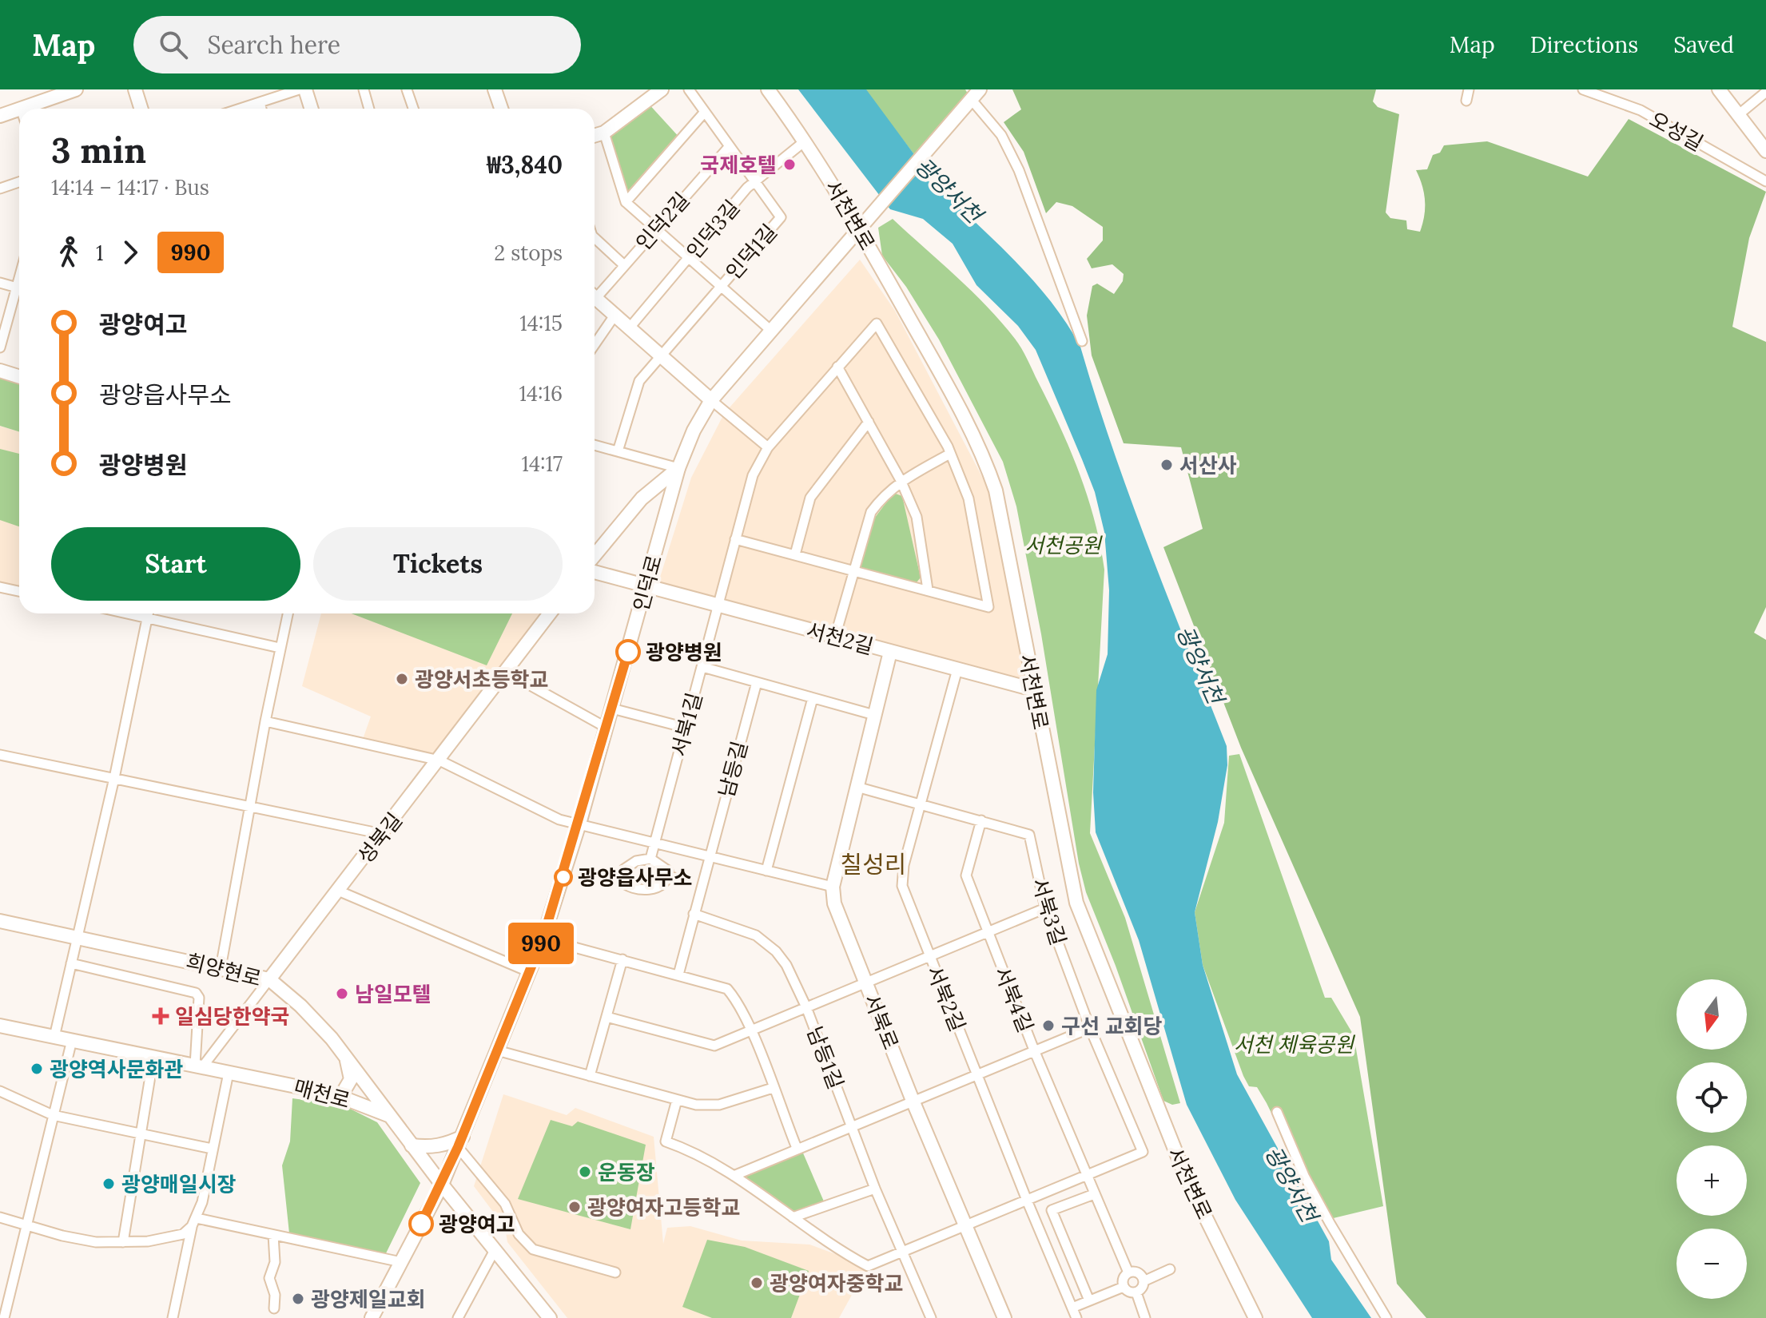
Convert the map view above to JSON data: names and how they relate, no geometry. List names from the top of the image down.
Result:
{
  "streets": {
    "street": [
      "오성길",
      "서천변로",
      "인덕2길",
      "인덕3길",
      "인덕1길",
      "인덕로",
      "서천2길",
      "서북1길",
      "남등길",
      "성북길",
      "서북3길",
      "희양현로",
      "서북2길",
      "서북4길",
      "서북로",
      "남등1길",
      "매천로"
    ]
  },
  "crossings": [
    ["서천변로", "인덕3길"],
    ["서천변로", "인덕로"],
    ["서천변로", "서천2길"],
    ["인덕2길", "인덕1길"],
    ["인덕3길", "인덕1길"],
    ["인덕로", "서천2길"],
    ["서천2길", "서북1길"],
    ["서천2길", "서북2길"],
    ["서천2길", "서북로"],
    ["남등길", "남등1길"],
    ["성북길", "희양현로"],
    ["성북길", "매천로"],
    ["서북3길", "서북2길"],
    ["서북3길", "서북4길"],
    ["서북3길", "서북로"],
    ["희양현로", "매천로"]
  ],
  "districts": ["칠성리"],
  "water": ["광양서천"],
  "parks": ["서천공원", "서천 체육공원"],
  "places": {
    "other": [
      "국제호텔",
      "서산사",
      "광양병원",
      "광양서초등학교",
      "광양읍사무소",
      "남일모텔",
      "구선 교회당",
      "광양역사문화관",
      "운동장",
      "광양매일시장",
      "광양여자고등학교",
      "광양여고",
      "광양여자중학교",
      "광양제일교회"
    ],
    "health": ["일심당한약국"]
  },
  "lines": ["bus line 990"],
  "north": "bottom",
  "page": {
    "header": "Map",
    "search": "Search here",
    "nav": ["Map", "Directions", "Saved"],
    "on_map": "990",
    "heading": ["3 min", "14:14 – 14:17 · Bus", "₩3,840"],
    "legs": ["1", "990", "2 stops"],
    "list": [
      {
        "name": "광양여고",
        "value": "14:15"
      },
      {
        "name": "광양읍사무소",
        "value": "14:16"
      },
      {
        "name": "광양병원",
        "value": "14:17"
      }
    ],
    "buttons": ["Start", "Tickets"],
    "map_buttons": ["+", "−"]
  }
}
